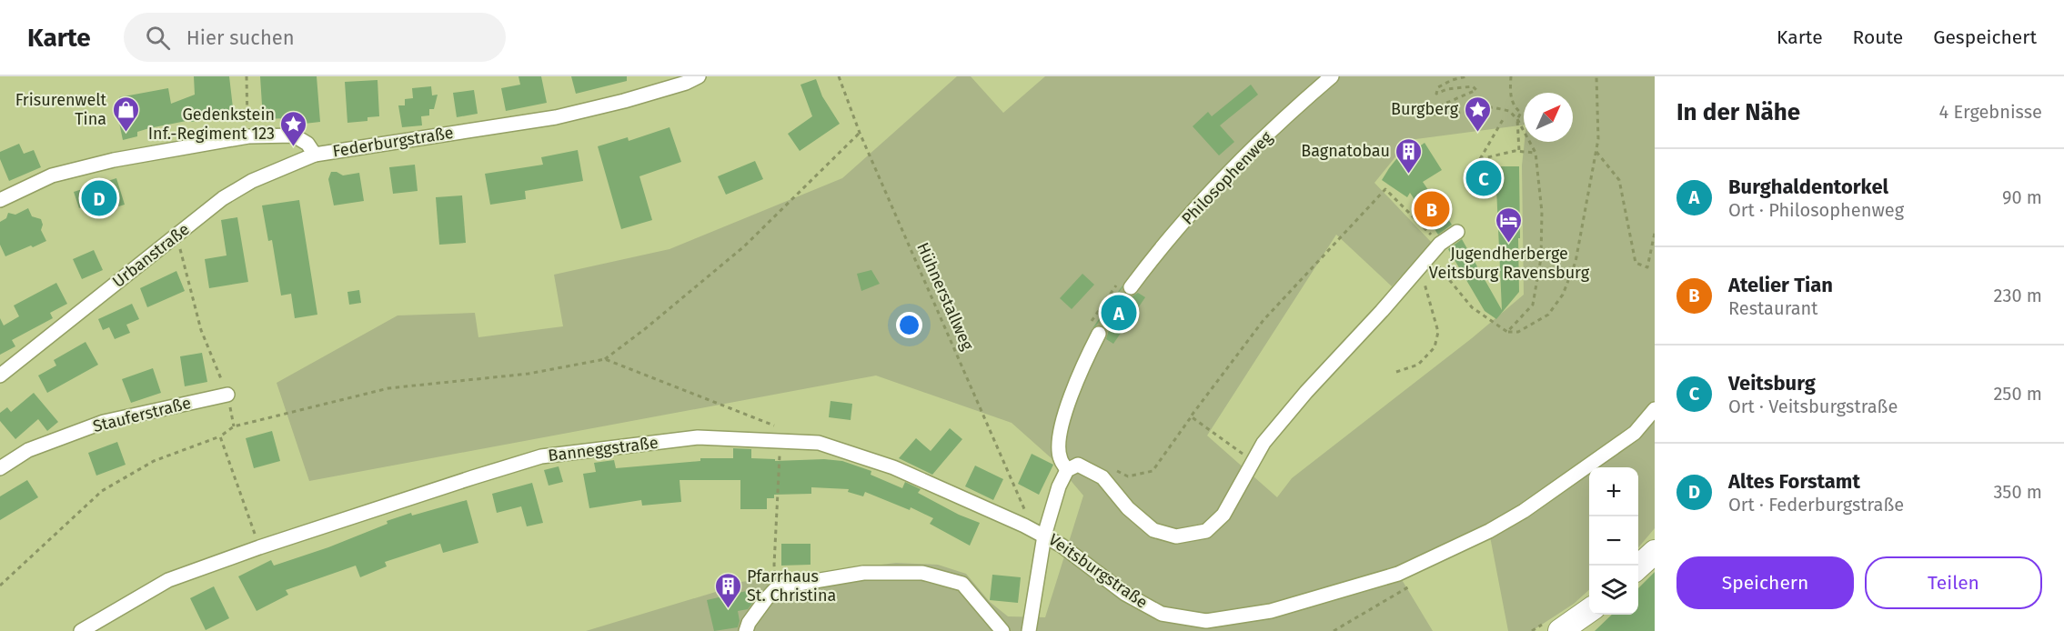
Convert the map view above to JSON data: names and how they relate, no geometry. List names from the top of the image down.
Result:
{
  "streets": {
    "street": [
      "Federburgstraße",
      "Philosophenweg",
      "Urbanstraße",
      "Stauferstraße",
      "Banneggstraße",
      "Veitsburgstraße"
    ],
    "path": ["Hühnerstallweg"]
  },
  "crossings": [
    ["Federburgstraße", "Urbanstraße"],
    ["Hühnerstallweg", "Banneggstraße"],
    ["Banneggstraße", "Veitsburgstraße"]
  ],
  "places": {
    "shop": ["Frisurenwelt Tina"],
    "place": ["Burgberg", "Gedenkstein Inf.-Regiment 123"],
    "building": ["Bagnatobau", "Pfarrhaus St. Christina"],
    "hotel": ["Jugendherberge Veitsburg Ravensburg"]
  },
  "north": "top right",
  "page": {
    "header": "Karte",
    "search": "Hier suchen",
    "nav": ["Karte", "Route", "Gespeichert"],
    "heading": ["In der Nähe", "4 Ergebnisse"],
    "list": [
      {
        "mark": "A",
        "name": "Burghaldentorkel",
        "note": "Ort · Philosophenweg",
        "value": "90 m"
      },
      {
        "mark": "B",
        "name": "Atelier Tian",
        "note": "Restaurant",
        "value": "230 m"
      },
      {
        "mark": "C",
        "name": "Veitsburg",
        "note": "Ort · Veitsburgstraße",
        "value": "250 m"
      },
      {
        "mark": "D",
        "name": "Altes Forstamt",
        "note": "Ort · Federburgstraße",
        "value": "350 m"
      }
    ],
    "pins": [
      "C",
      "D",
      "B",
      "A"
    ],
    "map_buttons": ["+", "−"],
    "buttons": ["Speichern", "Teilen"]
  }
}
